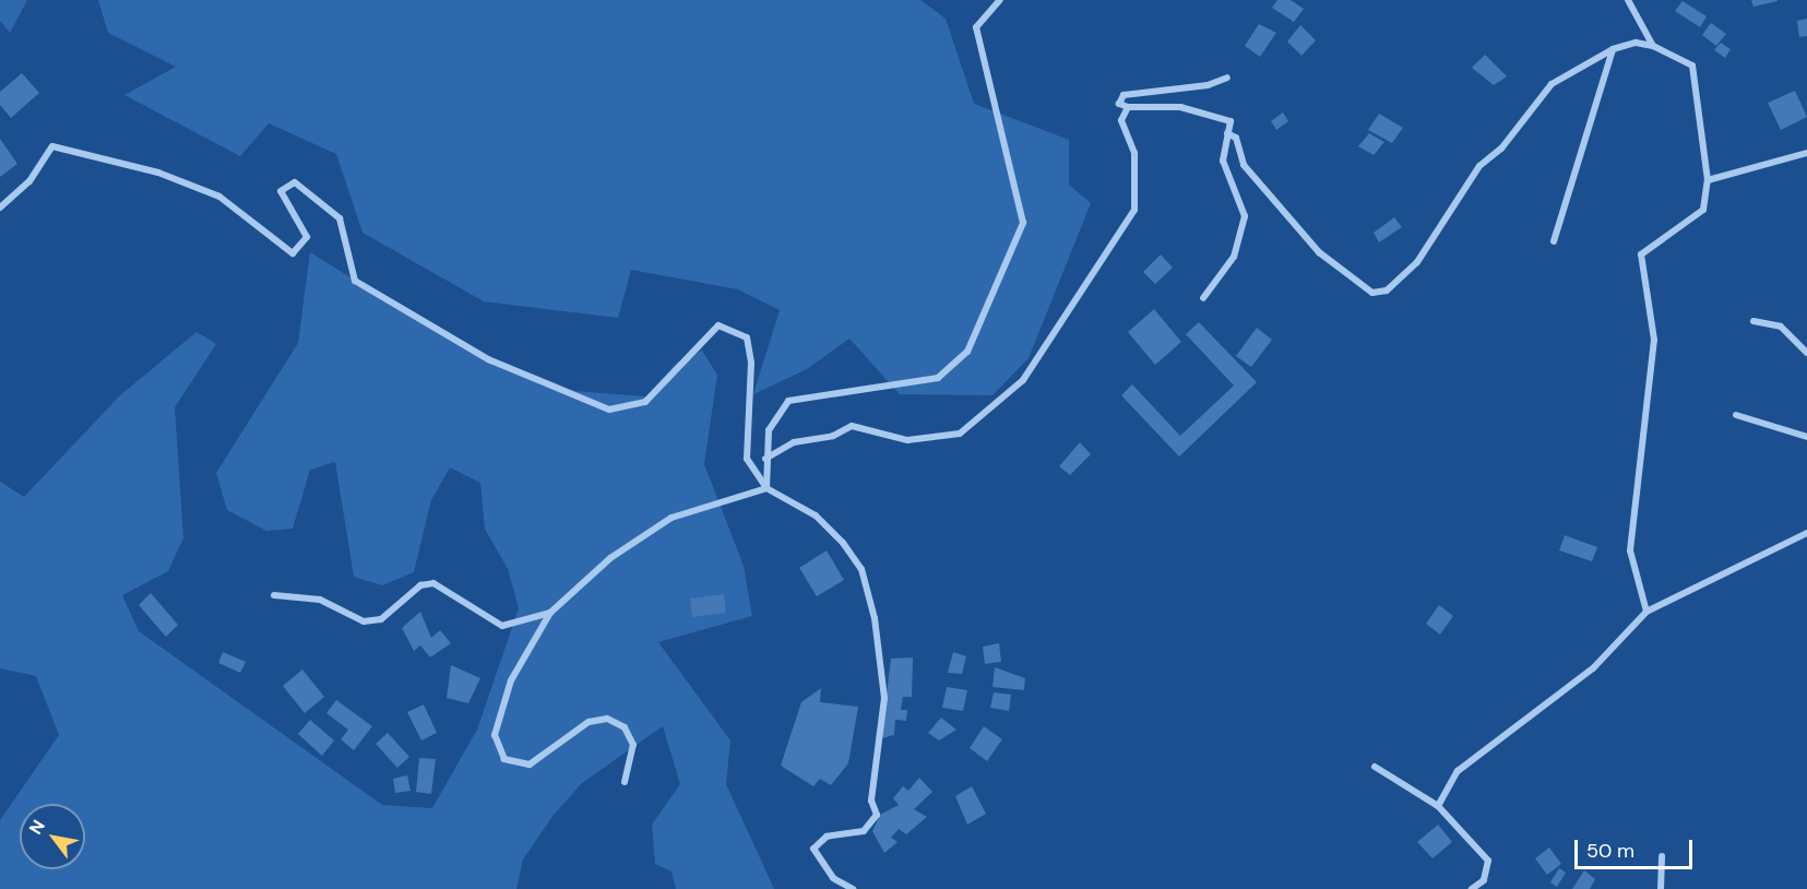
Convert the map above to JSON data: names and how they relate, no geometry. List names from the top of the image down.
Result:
{
  "scale_bar": "50 m",
  "north": "top left"
}
